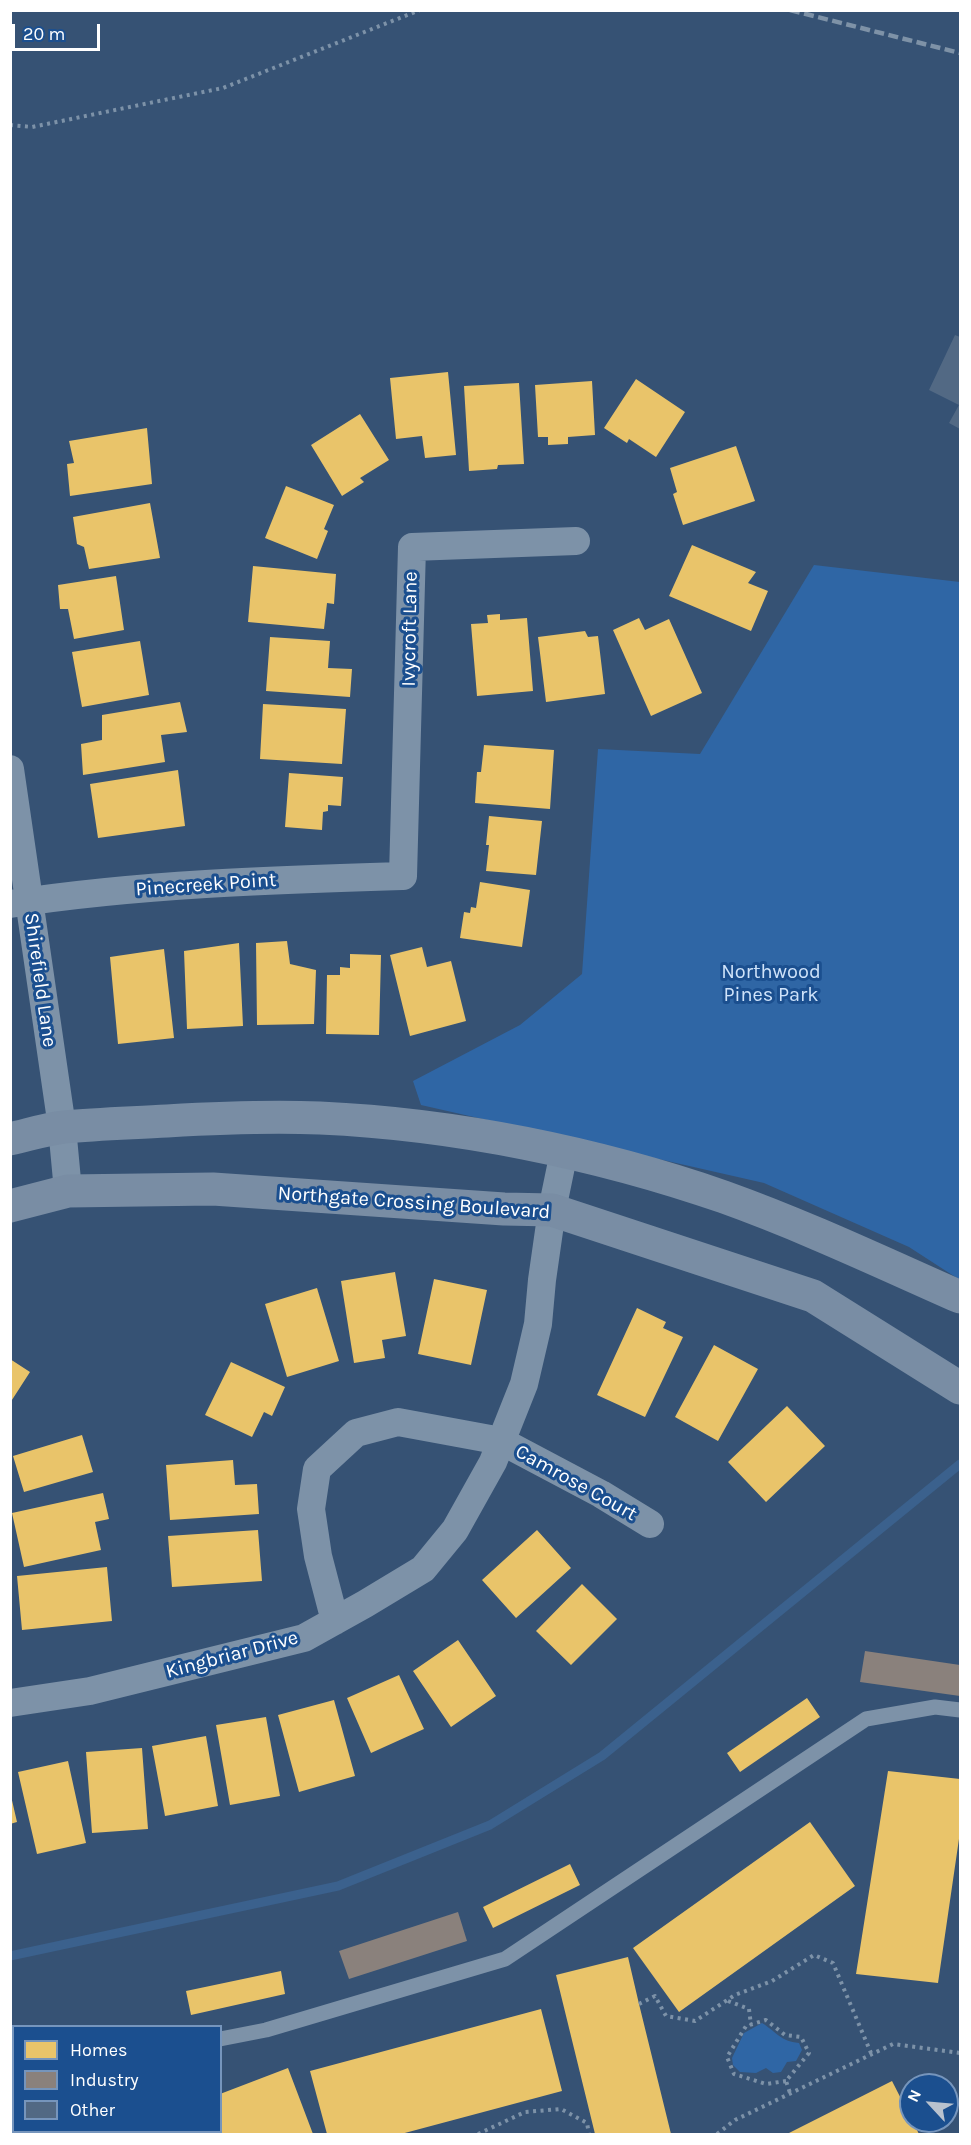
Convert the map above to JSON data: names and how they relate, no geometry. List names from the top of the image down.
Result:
{
  "streets": {
    "street": [
      "Ivycroft Lane",
      "Pinecreek Point",
      "Shirefield Lane",
      "Northgate Crossing Boulevard",
      "Camrose Court",
      "Kingbriar Drive"
    ]
  },
  "crossings": [
    ["Ivycroft Lane", "Pinecreek Point"],
    ["Pinecreek Point", "Shirefield Lane"],
    ["Shirefield Lane", "Northgate Crossing Boulevard"],
    ["Northgate Crossing Boulevard", "Kingbriar Drive"],
    ["Camrose Court", "Kingbriar Drive"]
  ],
  "parks": ["Northwood Pines Park"],
  "legend": ["Homes", "Industry", "Other"],
  "scale_bar": "20 m",
  "north": "top left"
}
